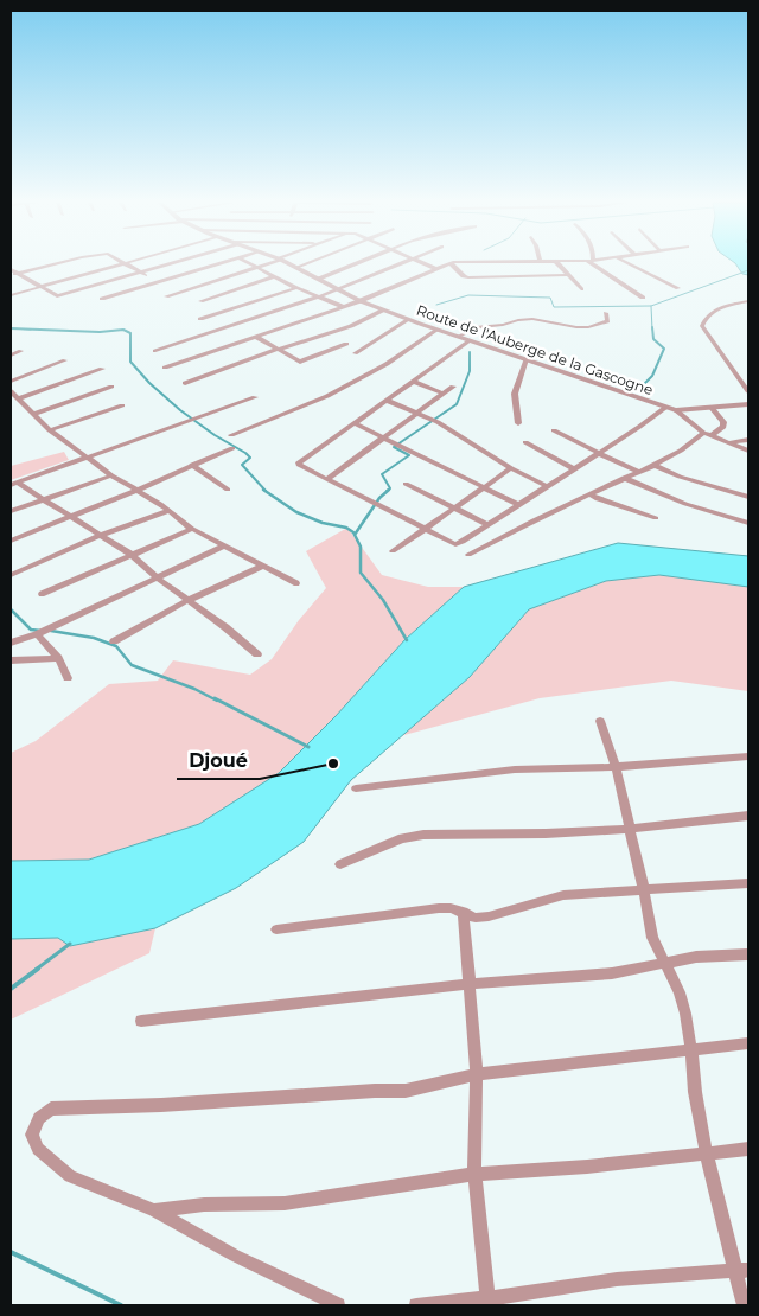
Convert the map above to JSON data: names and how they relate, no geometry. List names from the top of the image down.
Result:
{
  "streets": {
    "street": ["Route de l'Auberge de la Gascogne"]
  },
  "places": ["Djoué"]
}
